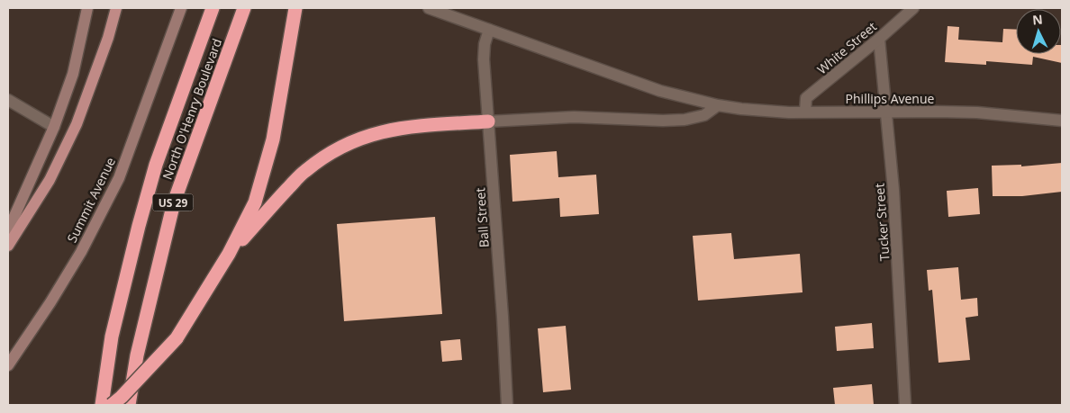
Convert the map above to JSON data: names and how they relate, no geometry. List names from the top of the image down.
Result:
{
  "streets": {
    "highway": ["North O'Henry Boulevard", "US 29"],
    "main road": ["Summit Avenue"],
    "street": [
      "White Street",
      "Phillips Avenue",
      "Ball Street",
      "Tucker Street"
    ]
  },
  "crossings": [
    ["White Street", "Phillips Avenue"],
    ["White Street", "Tucker Street"],
    ["Phillips Avenue", "Ball Street"],
    ["Phillips Avenue", "Tucker Street"]
  ],
  "north": "top"
}
